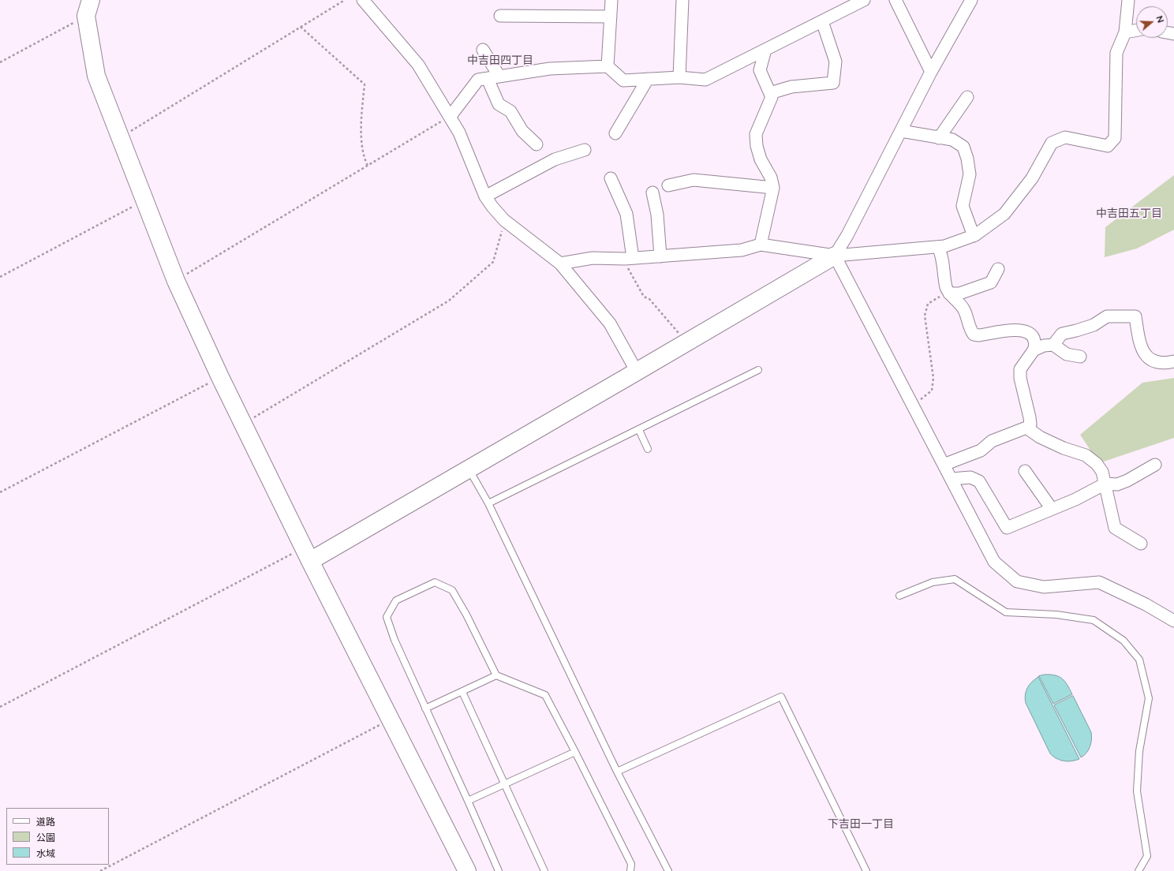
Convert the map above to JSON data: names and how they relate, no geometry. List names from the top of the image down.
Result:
{
  "districts": ["中吉田四丁目", "中吉田五丁目", "下吉田一丁目"],
  "legend": ["道路", "公園", "水域"],
  "north": "right"
}
